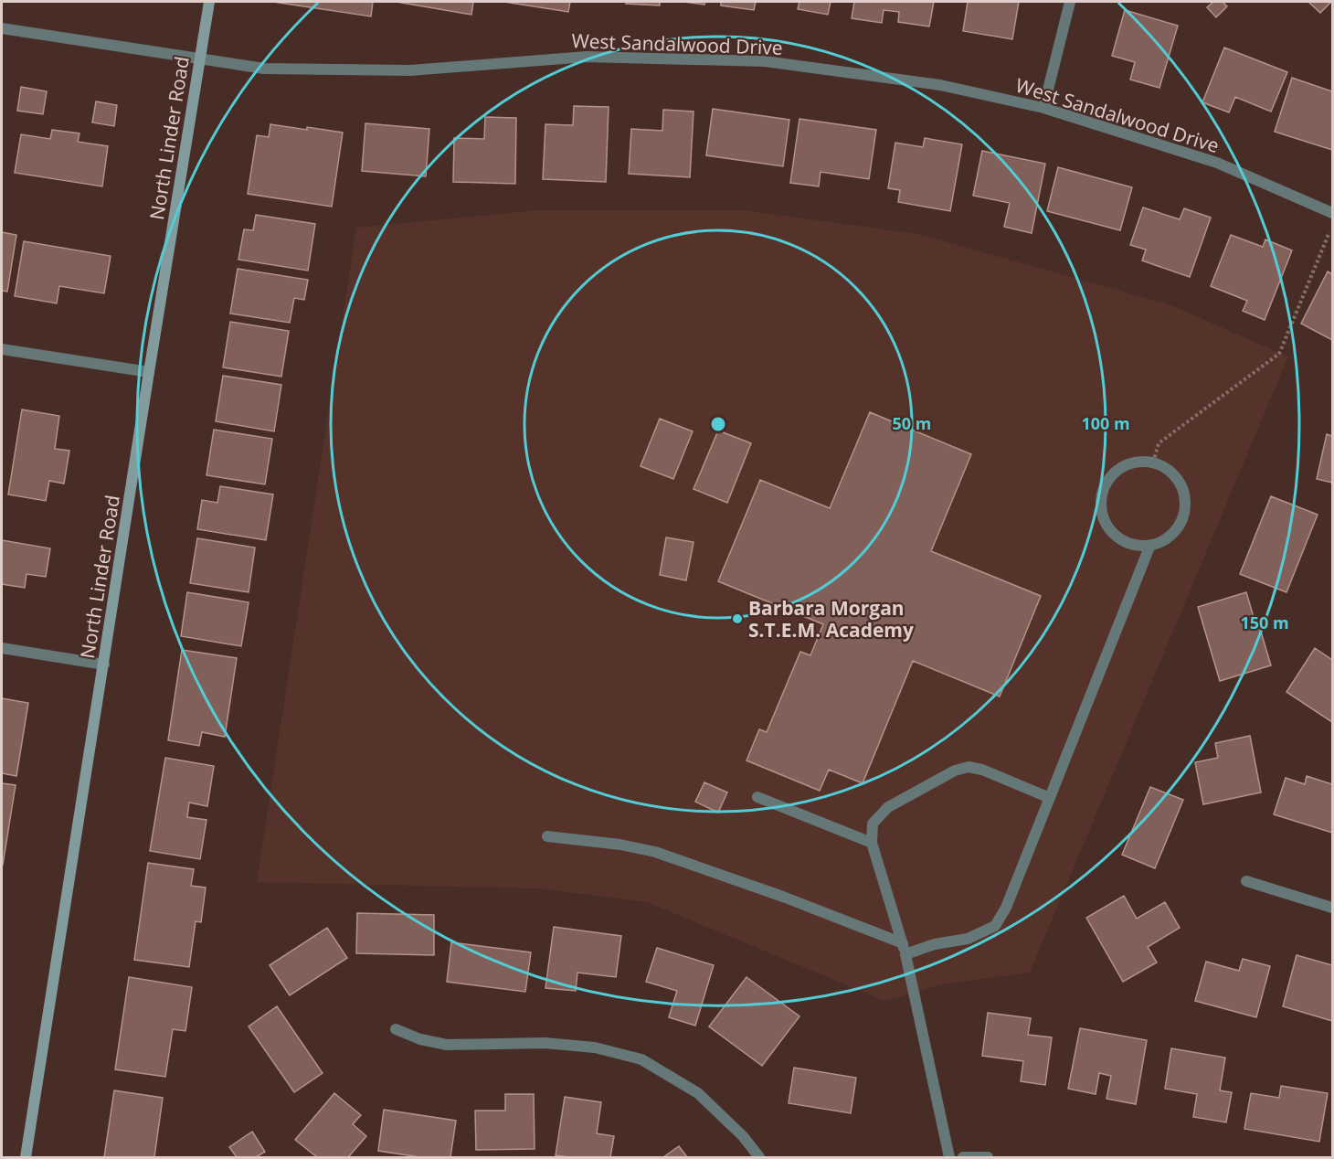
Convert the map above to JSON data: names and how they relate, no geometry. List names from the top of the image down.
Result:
{
  "streets": {
    "main road": ["North Linder Road"],
    "street": ["West Sandalwood Drive"]
  },
  "crossings": [
    ["West Sandalwood Drive", "North Linder Road"]
  ],
  "places": ["Barbara Morgan S.T.E.M. Academy"],
  "rings": ["50 m", "100 m", "150 m"]
}
